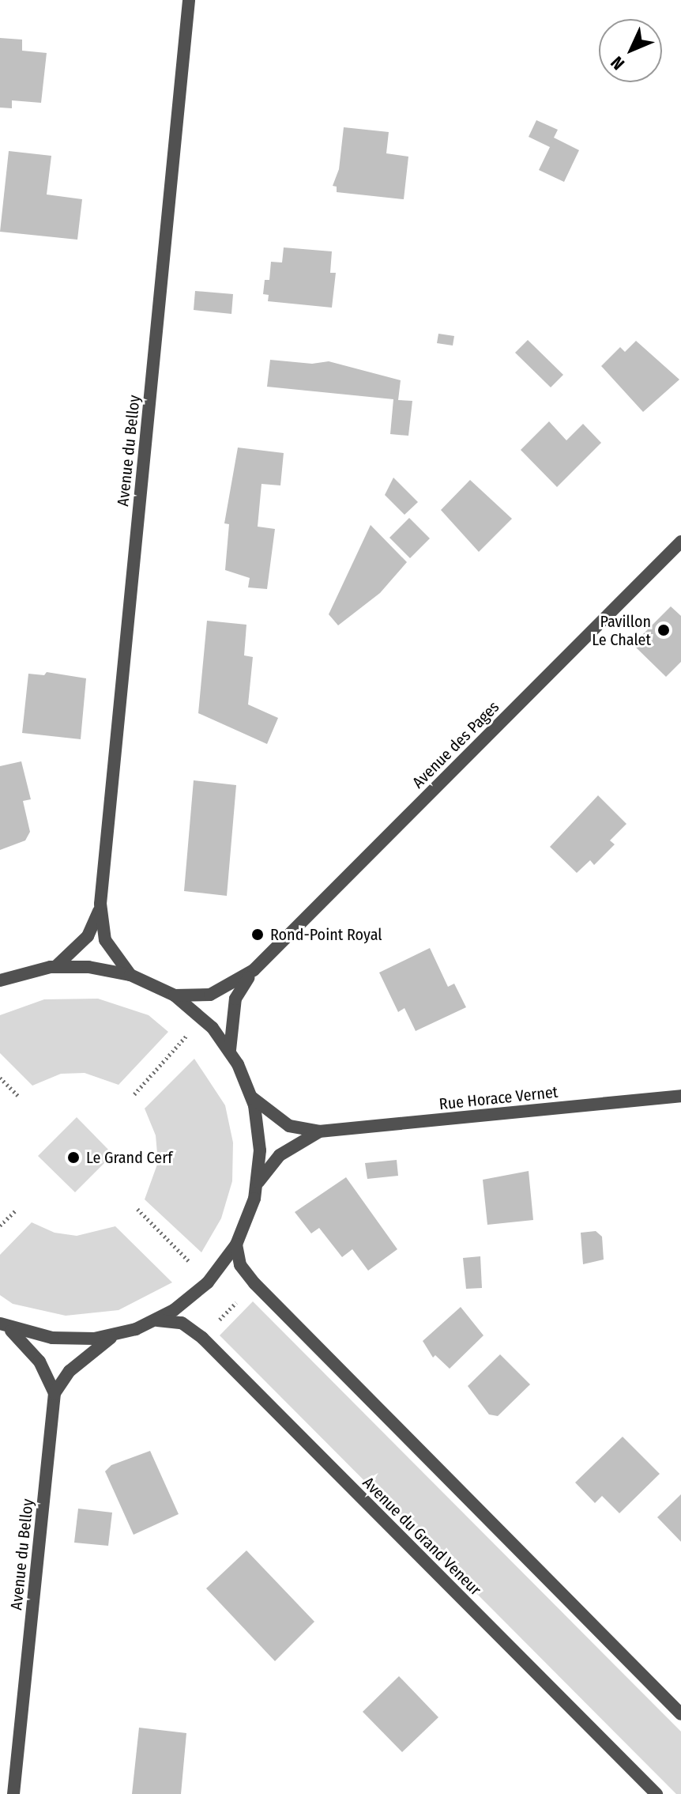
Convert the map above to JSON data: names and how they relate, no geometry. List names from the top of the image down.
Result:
{
  "streets": {
    "street": [
      "Avenue du Belloy",
      "Avenue des Pages",
      "Rue Horace Vernet",
      "Avenue du Grand Veneur"
    ]
  },
  "places": ["Pavillon Le Chalet", "Rond-Point Royal", "Le Grand Cerf"],
  "north": "bottom left"
}
